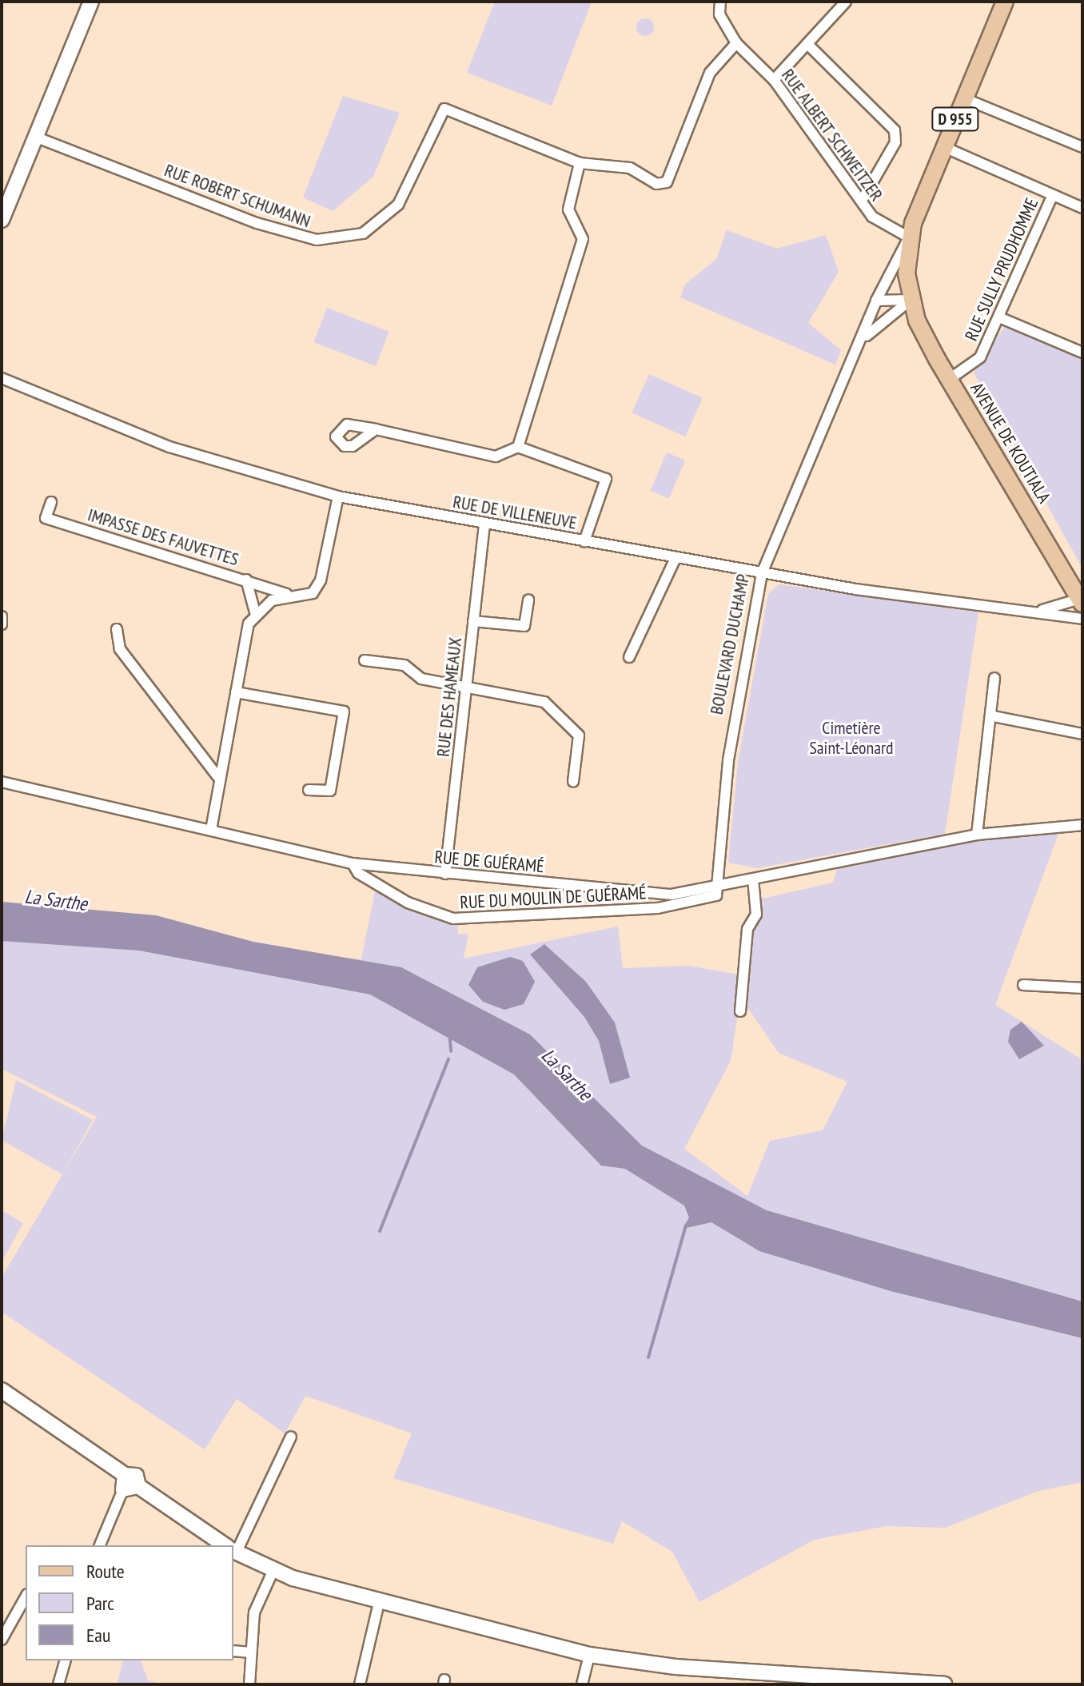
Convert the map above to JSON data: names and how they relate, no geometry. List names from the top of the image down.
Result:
{
  "streets": {
    "main road": ["D 955", "AVENUE DE KOUTIALA", "BOULEVARD DUCHAMP"],
    "street": [
      "RUE ALBERT SCHWEITZER",
      "RUE ROBERT SCHUMANN",
      "RUE SULLY PRUDHOMME",
      "RUE DE VILLENEUVE",
      "IMPASSE DES FAUVETTES",
      "RUE DES HAMEAUX",
      "RUE DE GUÉRAMÉ",
      "RUE DU MOULIN DE GUÉRAMÉ"
    ]
  },
  "crossings": [
    ["RUE ALBERT SCHWEITZER", "BOULEVARD DUCHAMP"],
    ["RUE SULLY PRUDHOMME", "AVENUE DE KOUTIALA"],
    ["AVENUE DE KOUTIALA", "BOULEVARD DUCHAMP"],
    ["RUE DE VILLENEUVE", "BOULEVARD DUCHAMP"],
    ["RUE DE VILLENEUVE", "RUE DES HAMEAUX"],
    ["BOULEVARD DUCHAMP", "RUE DE GUÉRAMÉ"],
    ["BOULEVARD DUCHAMP", "RUE DU MOULIN DE GUÉRAMÉ"],
    ["RUE DES HAMEAUX", "RUE DE GUÉRAMÉ"],
    ["RUE DE GUÉRAMÉ", "RUE DU MOULIN DE GUÉRAMÉ"]
  ],
  "water": ["La Sarthe"],
  "parks": ["Cimetière Saint-Léonard"],
  "legend": ["Route", "Parc", "Eau"]
}
